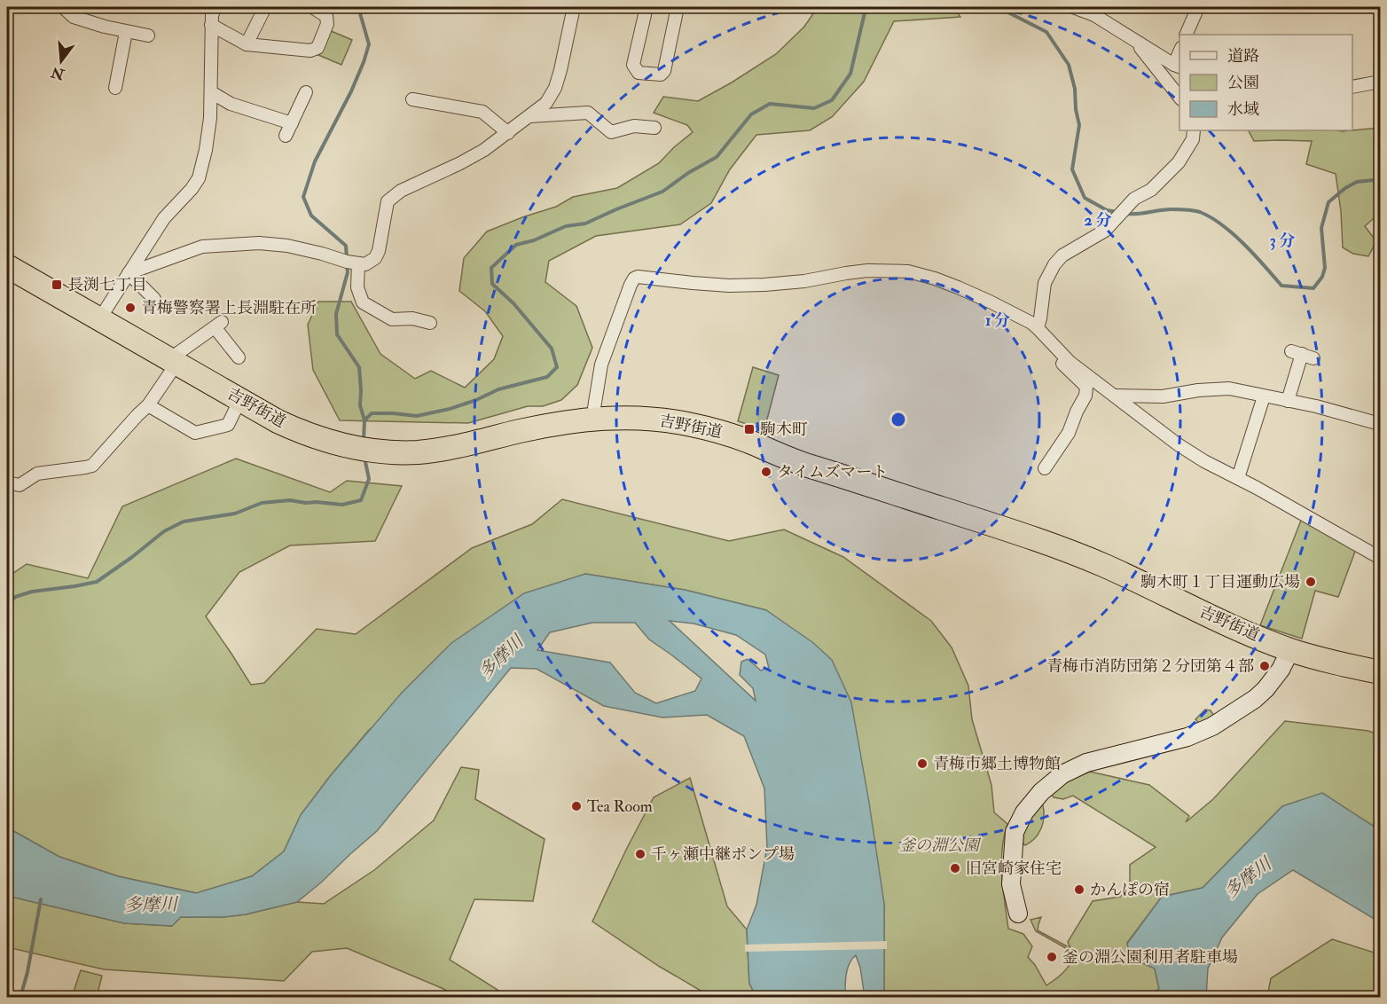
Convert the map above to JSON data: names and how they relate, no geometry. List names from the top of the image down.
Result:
{
  "streets": {
    "highway": ["吉野街道"]
  },
  "water": ["多摩川"],
  "parks": ["釜の淵公園"],
  "places": {
    "transit": ["長渕七丁目", "駒木町"],
    "other": [
      "青梅警察署上長淵駐在所",
      "タイムズマート",
      "駒木町１丁目運動広場",
      "青梅市消防団第２分団第４部",
      "青梅市郷土博物館",
      "Tea Room",
      "千ヶ瀬中継ポンプ場",
      "旧宮崎家住宅",
      "かんぽの宿",
      "釜の淵公園利用者駐車場"
    ]
  },
  "legend": ["道路", "公園", "水域"],
  "north": "bottom",
  "rings": ["2 分", "3 分", "1 分"]
}
